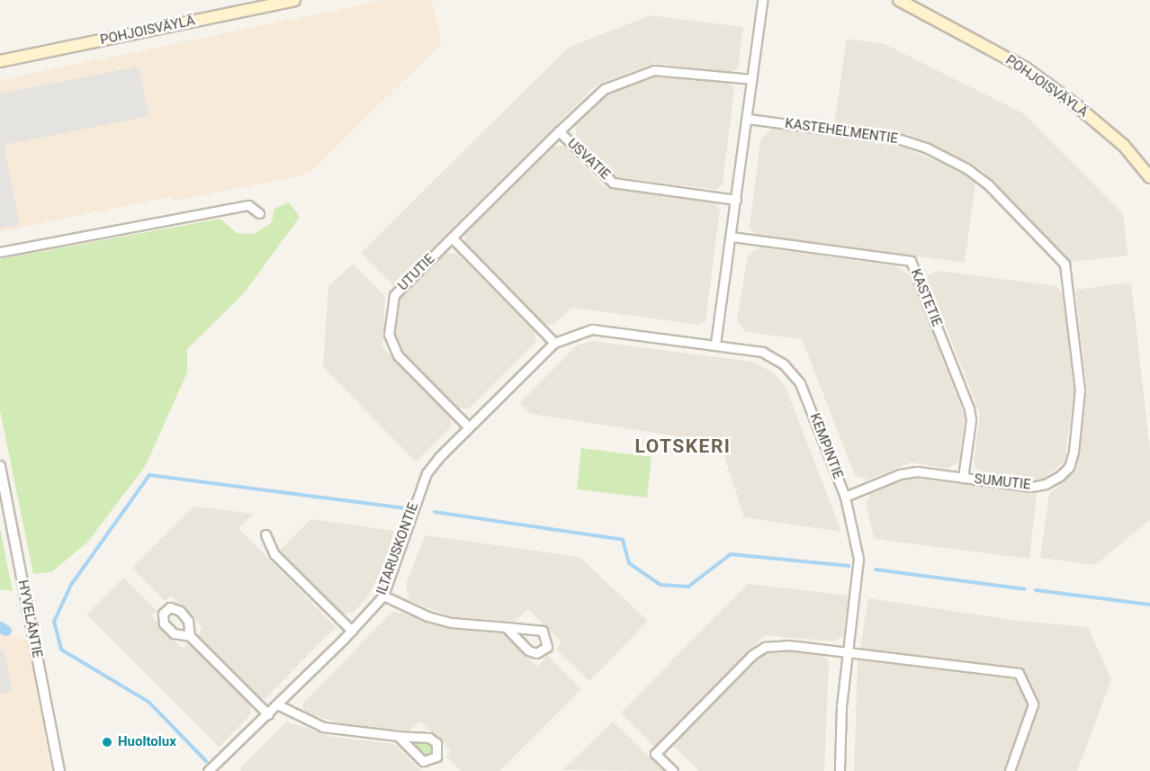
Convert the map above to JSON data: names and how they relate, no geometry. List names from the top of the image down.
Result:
{
  "streets": {
    "main road": ["POHJOISVÄYLÄ"],
    "street": [
      "KASTEHELMENTIE",
      "USVATIE",
      "UTUTIE",
      "KASTETIE",
      "KEMPINTIE",
      "SUMUTIE",
      "ILTARUSKONTIE",
      "HYVELÄNTIE"
    ]
  },
  "crossings": [
    ["KASTEHELMENTIE", "SUMUTIE"],
    ["USVATIE", "UTUTIE"],
    ["UTUTIE", "ILTARUSKONTIE"],
    ["KASTETIE", "SUMUTIE"],
    ["KEMPINTIE", "SUMUTIE"],
    ["KEMPINTIE", "ILTARUSKONTIE"]
  ],
  "districts": ["LOTSKERI"],
  "places": ["Huoltolux"]
}
